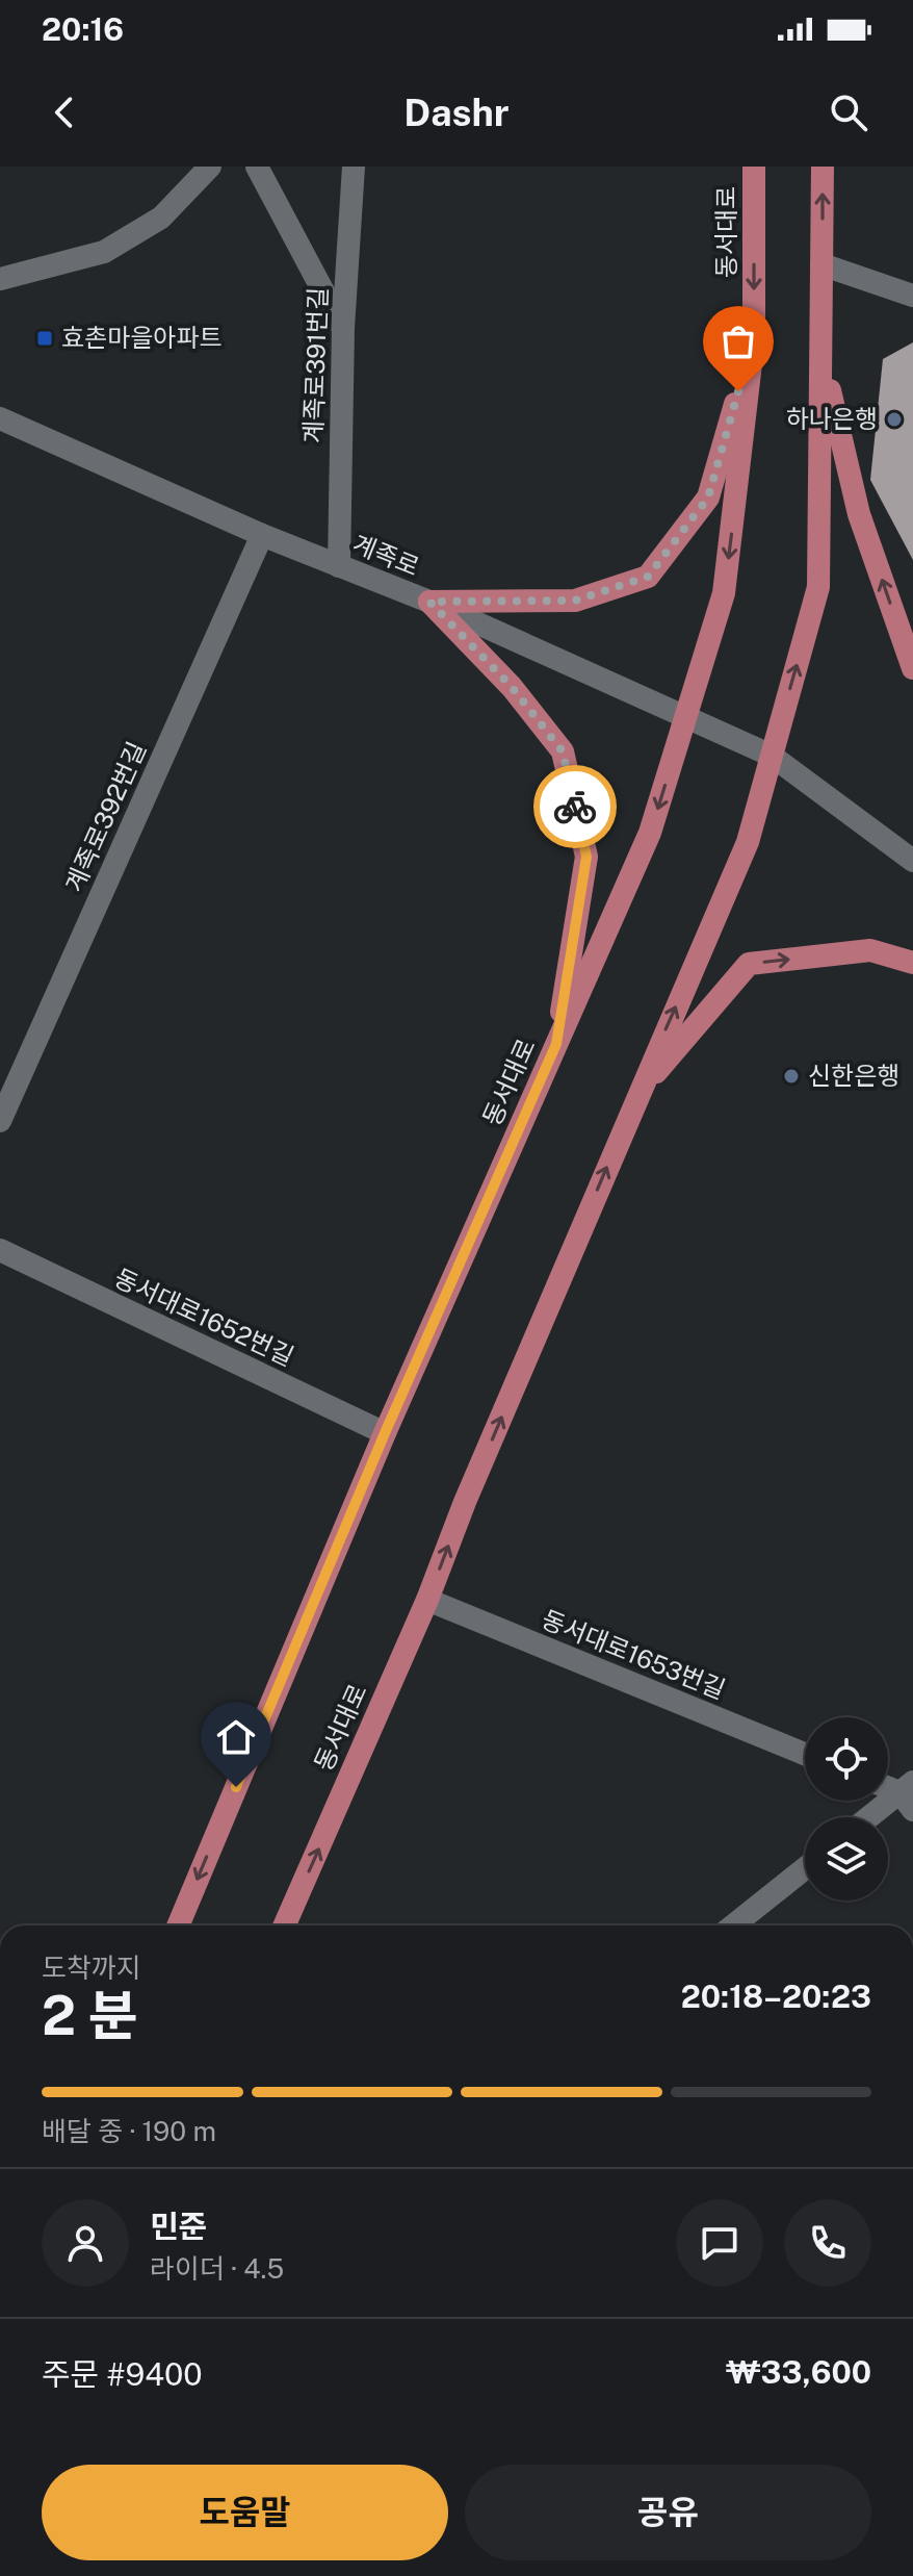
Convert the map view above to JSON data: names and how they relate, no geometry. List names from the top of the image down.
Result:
{
  "streets": {
    "main road": ["동서대로"],
    "street": [
      "계족로391번길",
      "계족로",
      "계족로392번길",
      "동서대로1652번길",
      "동서대로1653번길"
    ]
  },
  "crossings": [
    ["동서대로", "계족로"],
    ["동서대로", "동서대로1652번길"],
    ["동서대로", "동서대로1653번길"],
    ["계족로391번길", "계족로"],
    ["계족로", "계족로392번길"]
  ],
  "places": {
    "transit": ["효촌마을아파트"],
    "other": ["하나은행", "신한은행"]
  },
  "page": {
    "status": "20:16",
    "header": "Dashr",
    "heading": ["2 분", "도착까지", "20:18–20:23"],
    "panel": [
      "민준",
      "라이더 · 4.5",
      "주문 #9400",
      "₩33,600"
    ],
    "bar": "배달 중 · 190 m",
    "buttons": ["도움말", "공유"]
  }
}
